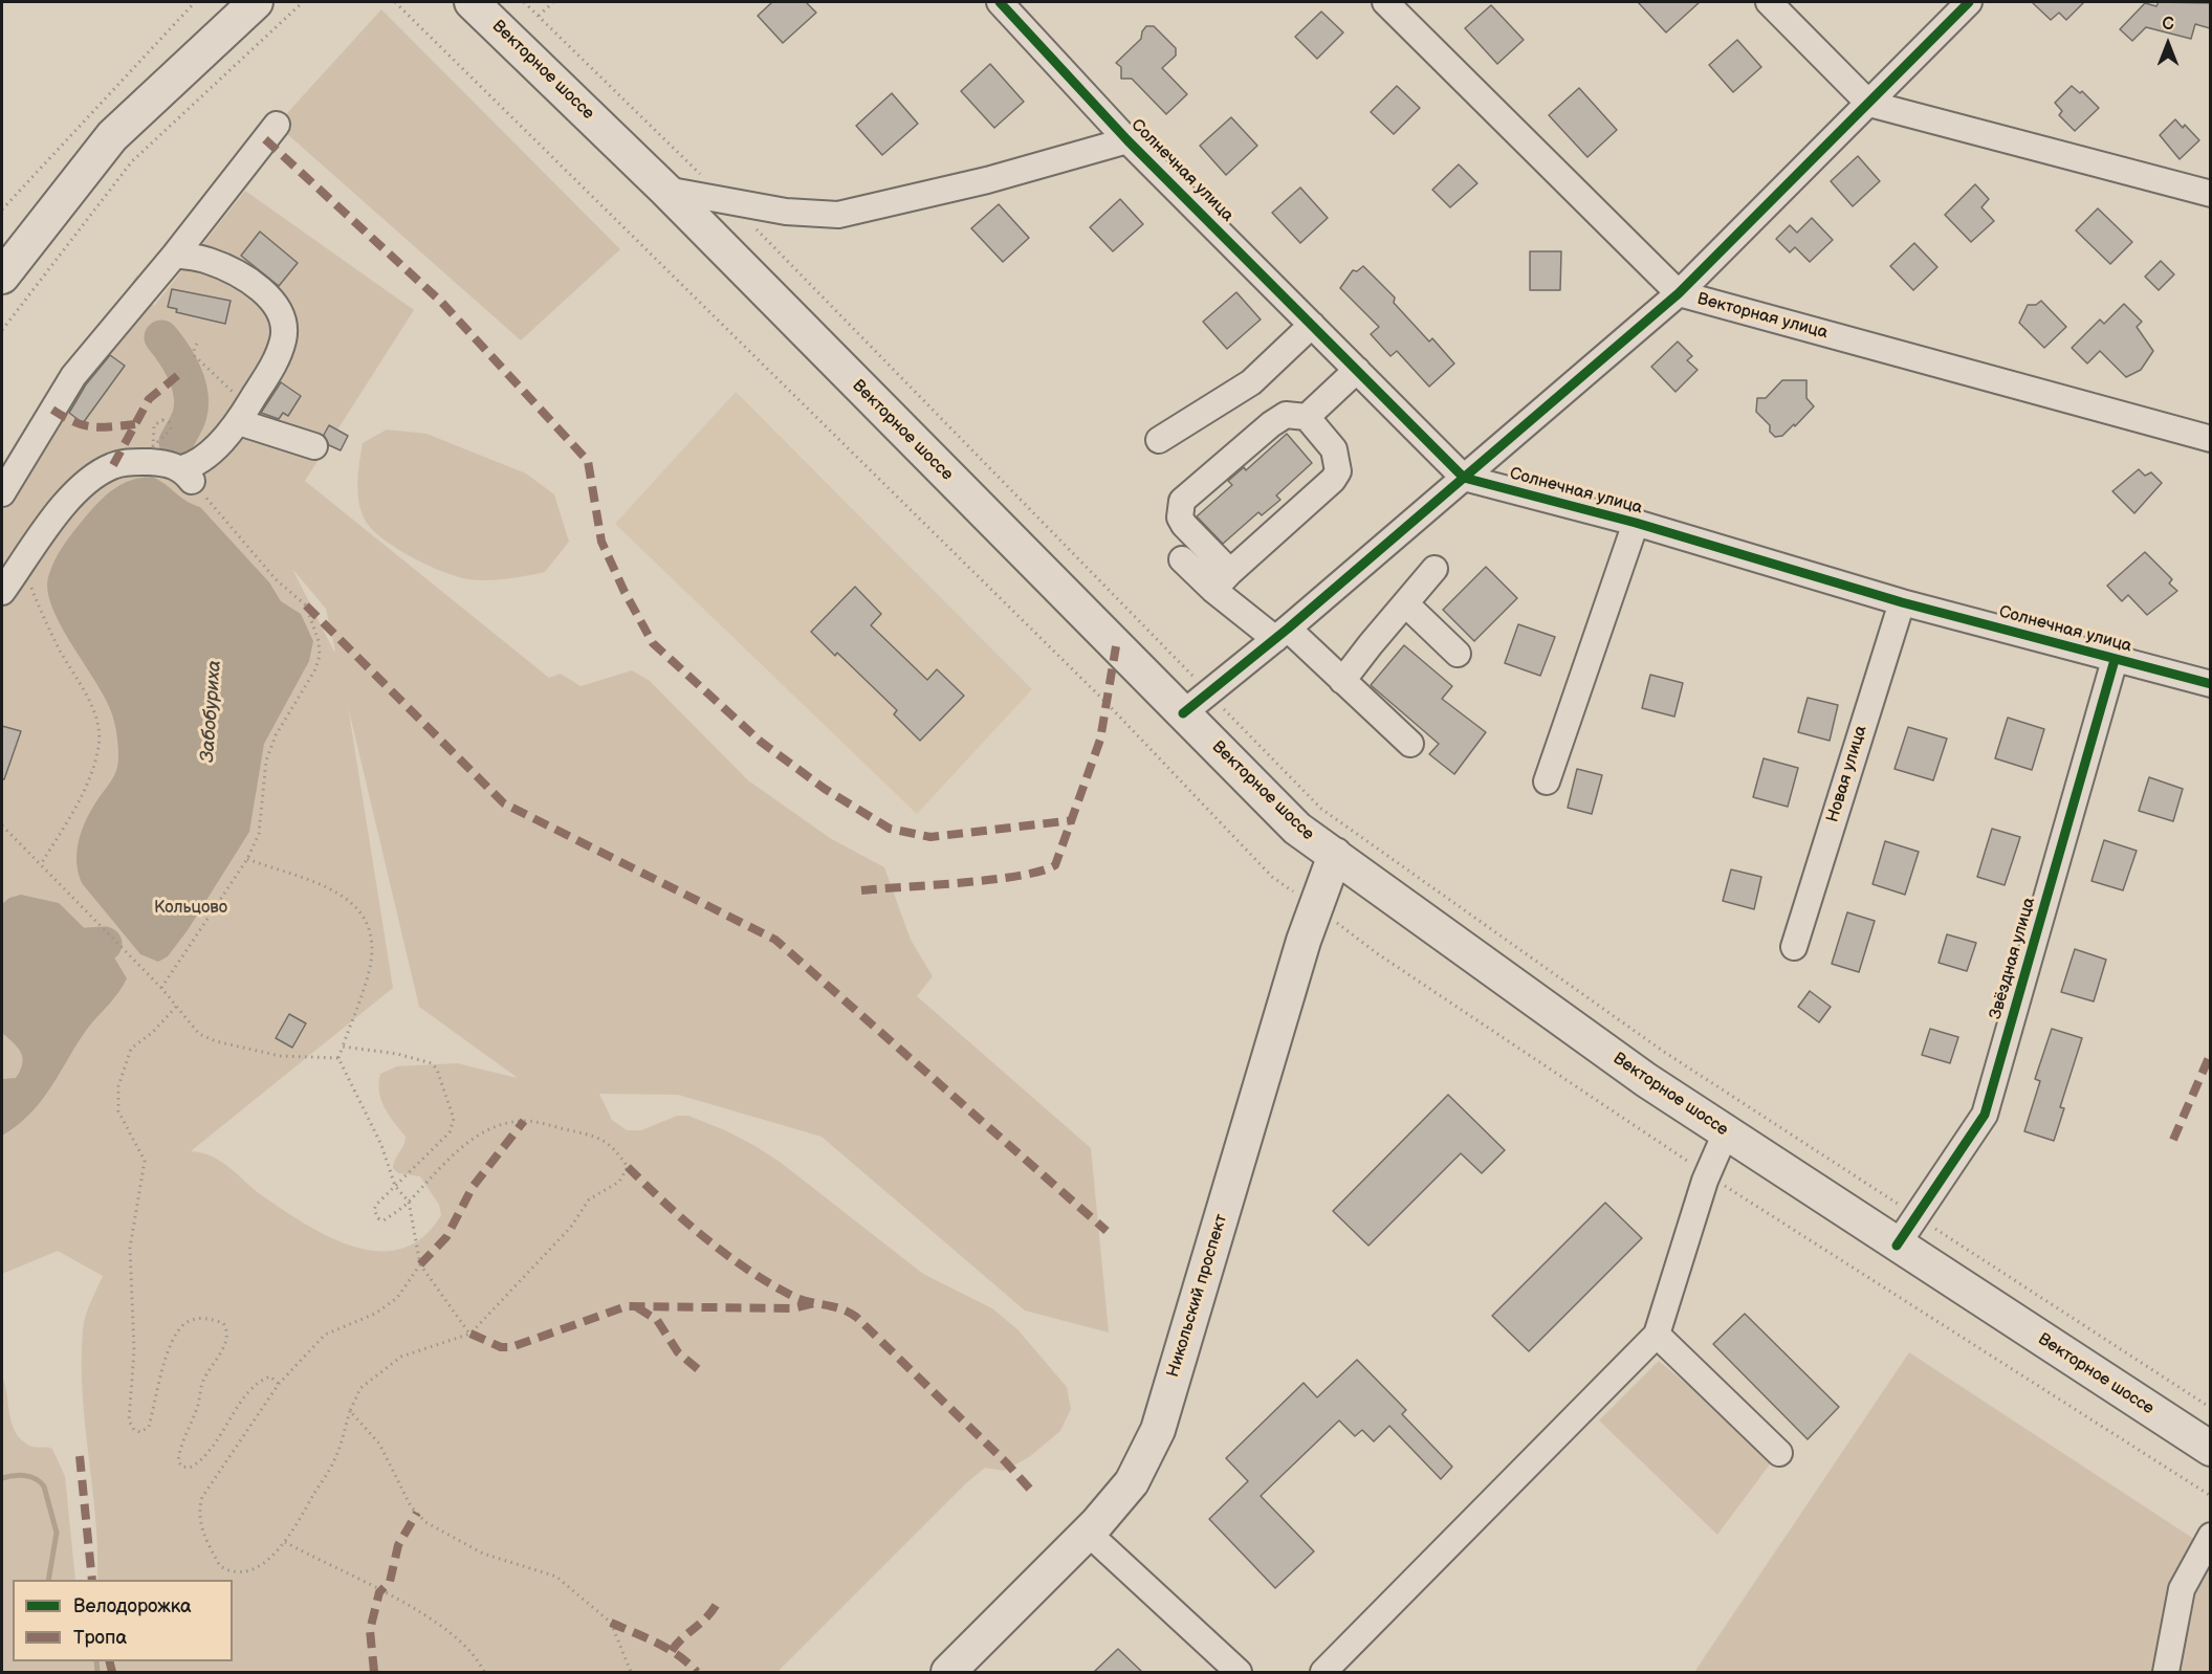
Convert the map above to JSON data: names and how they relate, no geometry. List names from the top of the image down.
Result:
{
  "streets": {
    "main road": ["Векторное шоссе", "Никольский проспект"],
    "street": [
      "Солнечная улица",
      "Векторная улица",
      "Новая улица",
      "Звёздная улица"
    ]
  },
  "crossings": [
    ["Векторное шоссе", "Звёздная улица"],
    ["Векторное шоссе", "Никольский проспект"],
    ["Солнечная улица", "Новая улица"],
    ["Солнечная улица", "Звёздная улица"]
  ],
  "water": ["Забобуриха"],
  "parks": ["Кольцово"],
  "legend": ["Велодорожка", "Тропа"],
  "north": "top"
}
